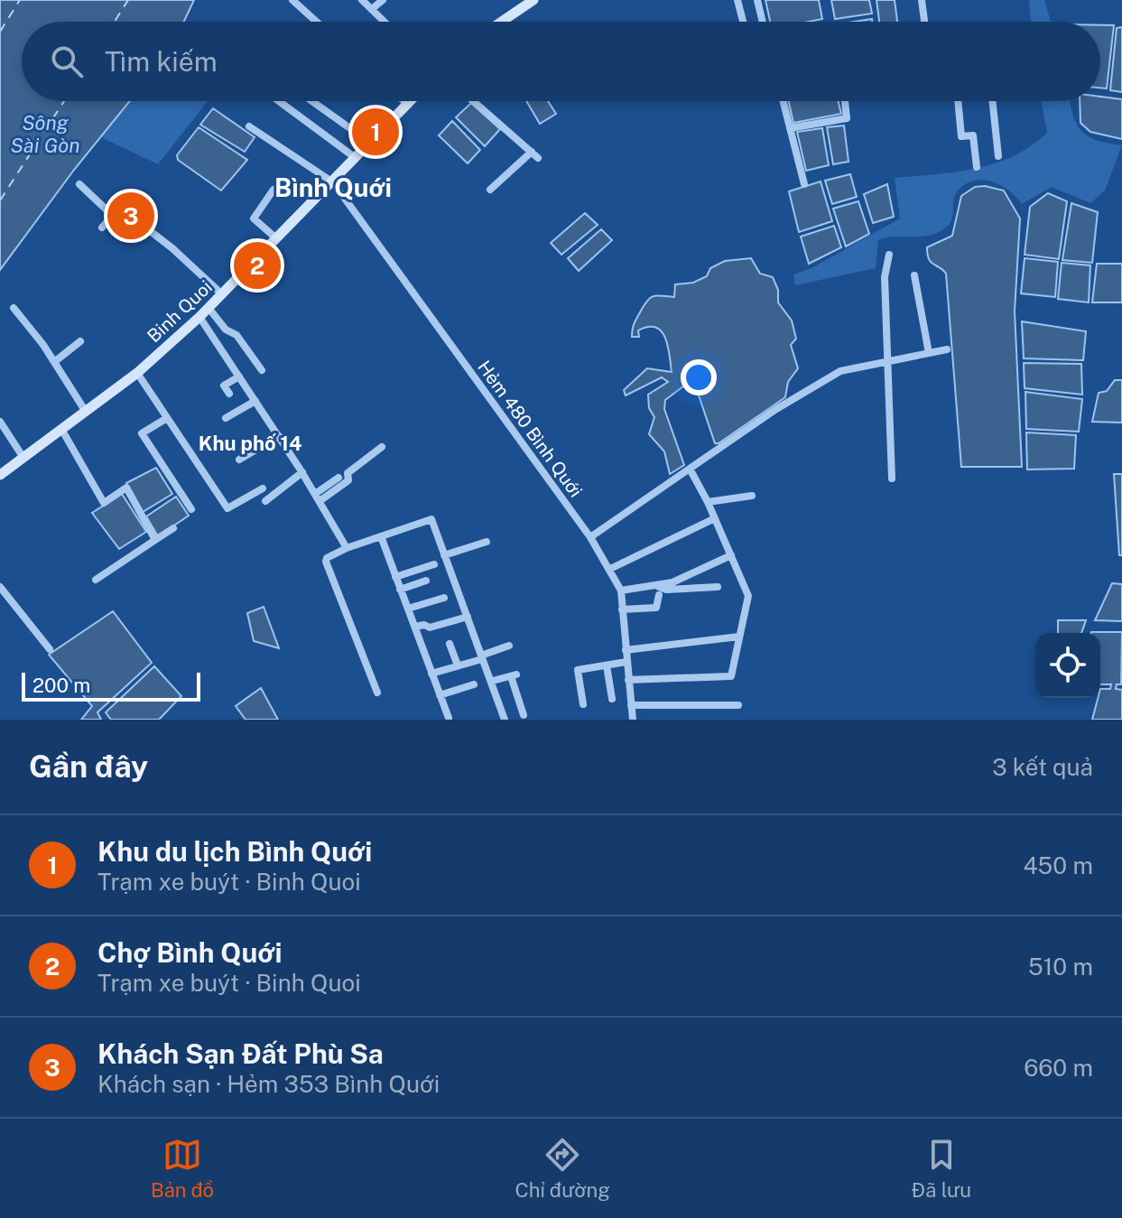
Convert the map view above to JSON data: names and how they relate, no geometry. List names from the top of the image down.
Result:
{
  "streets": {
    "main road": ["Binh Quoi"],
    "street": ["Hẻm 480 Bình Quới"]
  },
  "crossings": [
    ["Binh Quoi", "Hẻm 480 Bình Quới"]
  ],
  "districts": ["Bình Quới", "Khu phố 14"],
  "water": ["Sông Sài Gòn"],
  "scale_bar": "200 m",
  "page": {
    "search": "Tìm kiếm",
    "pins": ["1", "3", "2"],
    "scale": "200 m",
    "heading": ["Gần đây", "3 kết quả"],
    "list": [
      {
        "mark": "1",
        "name": "Khu du lịch Bình Quới",
        "note": "Trạm xe buýt · Binh Quoi",
        "value": "450 m"
      },
      {
        "mark": "2",
        "name": "Chợ Bình Quới",
        "note": "Trạm xe buýt · Binh Quoi",
        "value": "510 m"
      },
      {
        "mark": "3",
        "name": "Khách Sạn Đất Phù Sa",
        "note": "Khách sạn · Hẻm 353 Bình Quới",
        "value": "660 m"
      }
    ],
    "nav": ["Bản đồ", "Chỉ đường", "Đã lưu"]
  }
}
